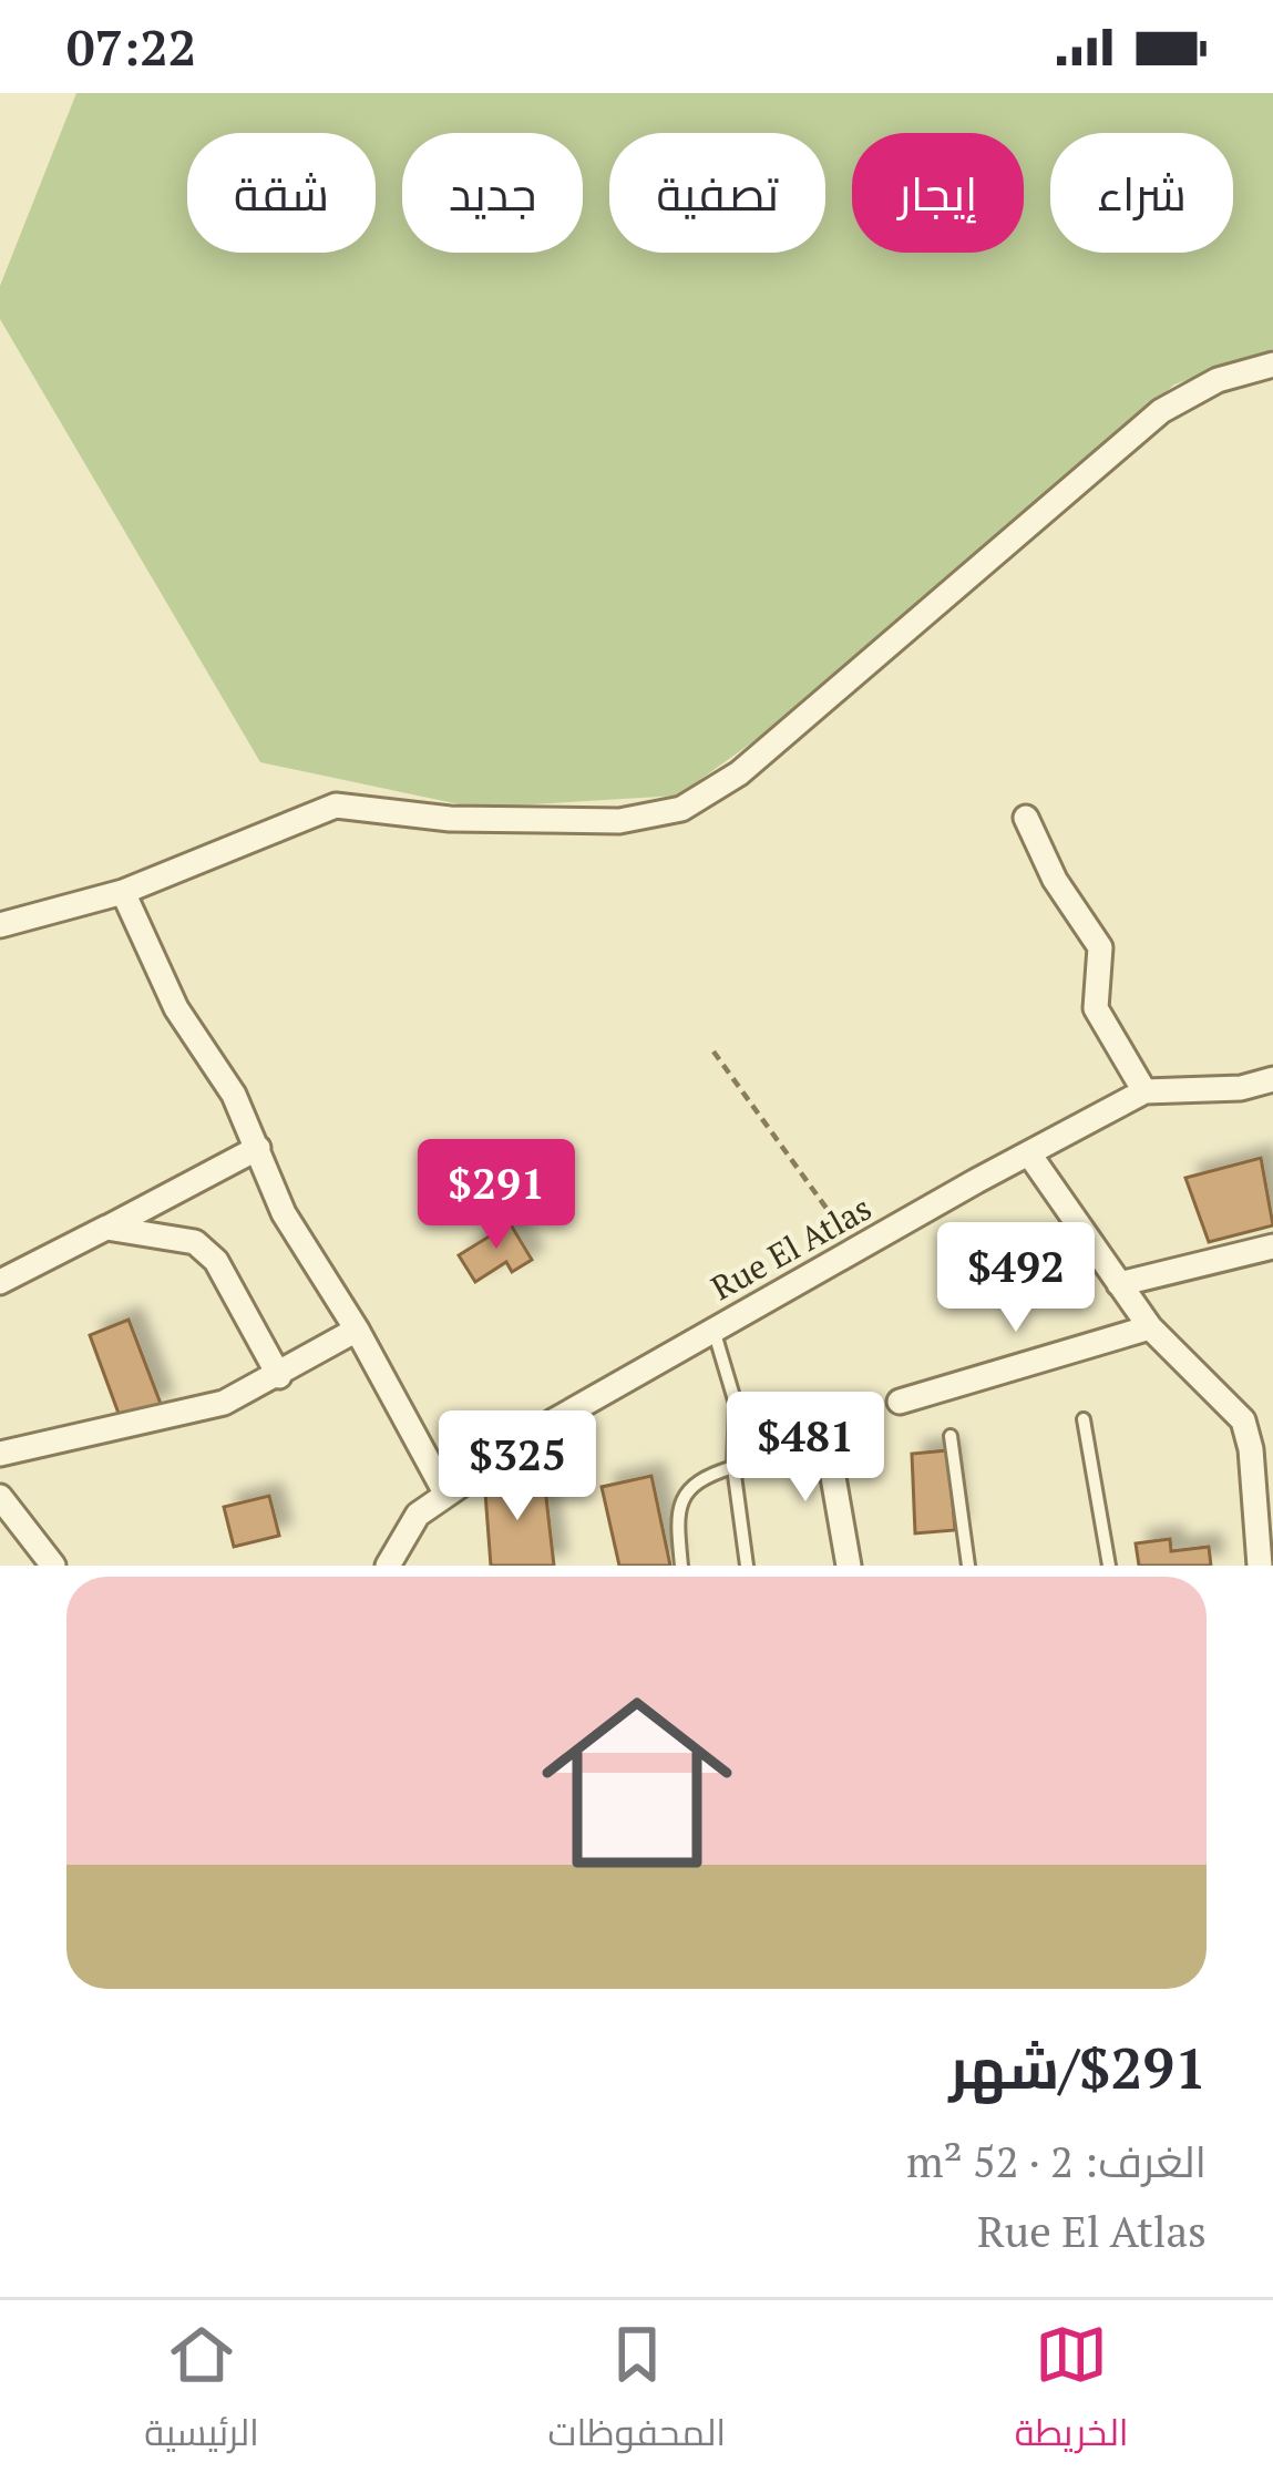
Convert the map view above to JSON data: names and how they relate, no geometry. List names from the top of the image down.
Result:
{
  "streets": {
    "street": ["Rue El Atlas"]
  },
  "page": {
    "status": "07:22",
    "chip": [
      "شراء",
      "إيجار",
      "تصفية",
      "جديد",
      "شقة"
    ],
    "price": [
      "$291",
      "$492",
      "$481",
      "$325"
    ],
    "list": [
      {
        "name": "$291/شهر",
        "note": "الغرف: 2 · 52 m² · Rue El Atlas"
      }
    ],
    "tabs": ["الخريطة", "المحفوظات", "الرئيسية"]
  }
}
